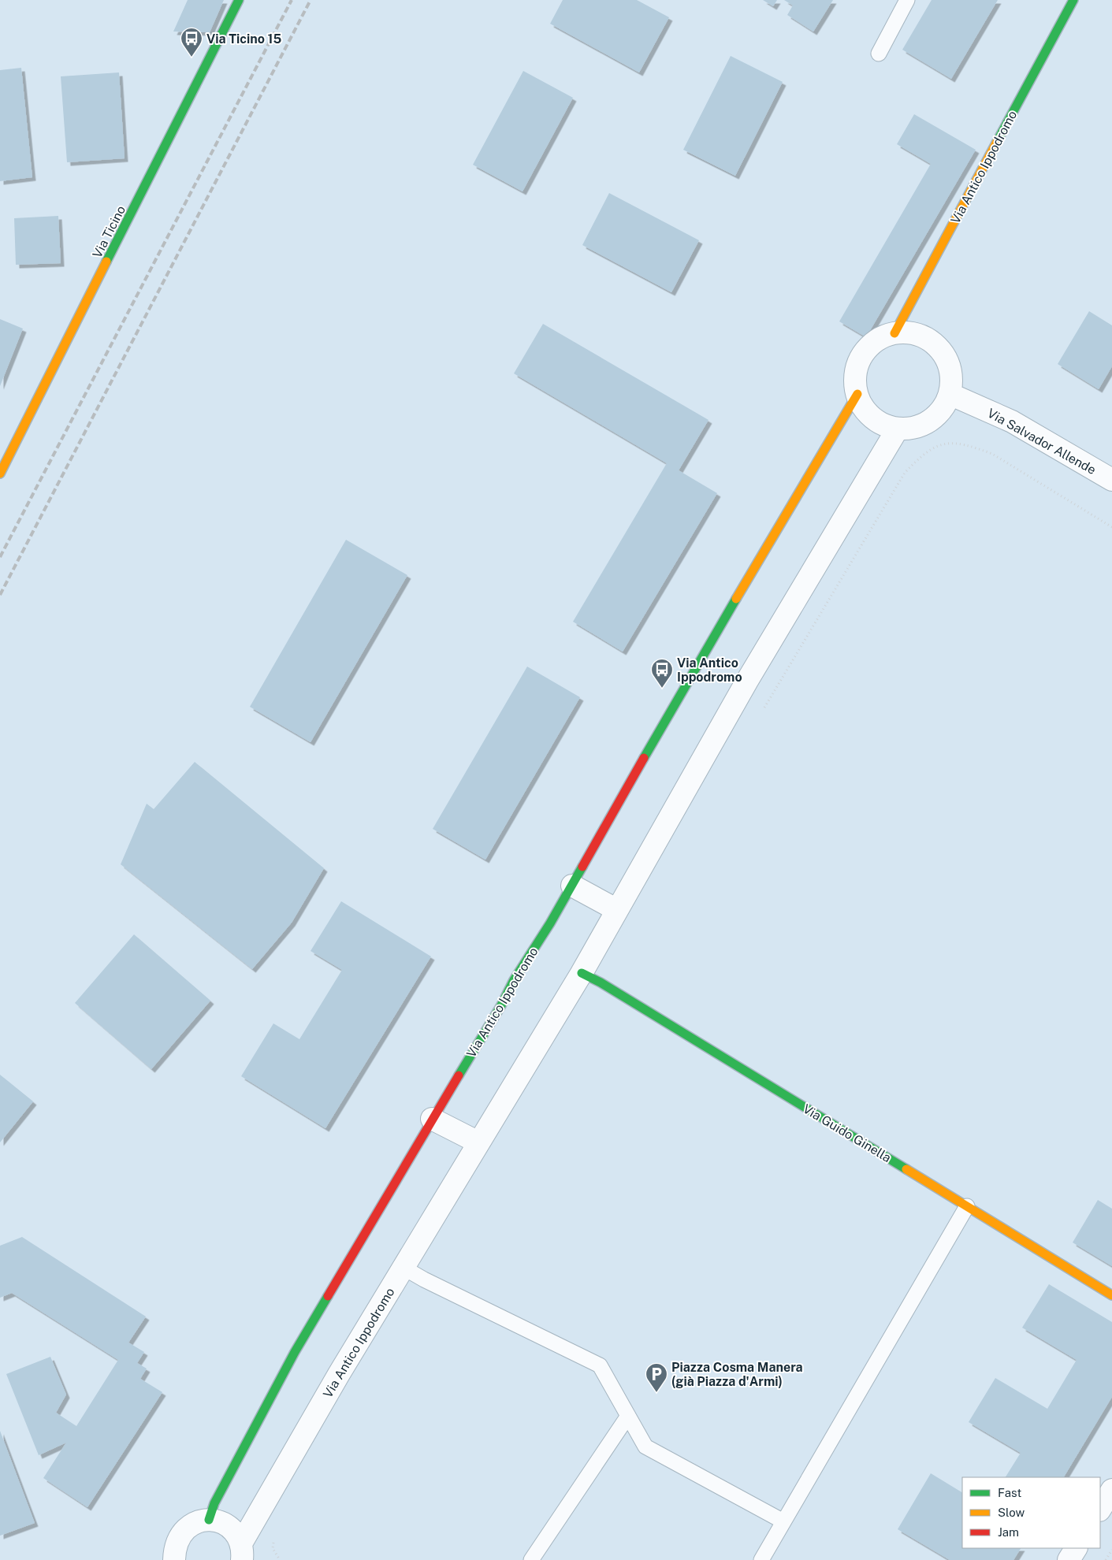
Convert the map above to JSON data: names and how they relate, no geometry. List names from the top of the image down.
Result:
{
  "streets": {
    "street": [
      "Via Antico Ippodromo",
      "Via Ticino",
      "Via Salvador Allende",
      "Via Guido Ginella"
    ]
  },
  "crossings": [
    ["Via Antico Ippodromo", "Via Salvador Allende"],
    ["Via Antico Ippodromo", "Via Guido Ginella"]
  ],
  "places": {
    "bus stop": ["Via Ticino 15", "Via Antico Ippodromo"],
    "parking": ["Piazza Cosma Manera (già Piazza d'Armi)"]
  },
  "legend": ["Fast", "Slow", "Jam"]
}
